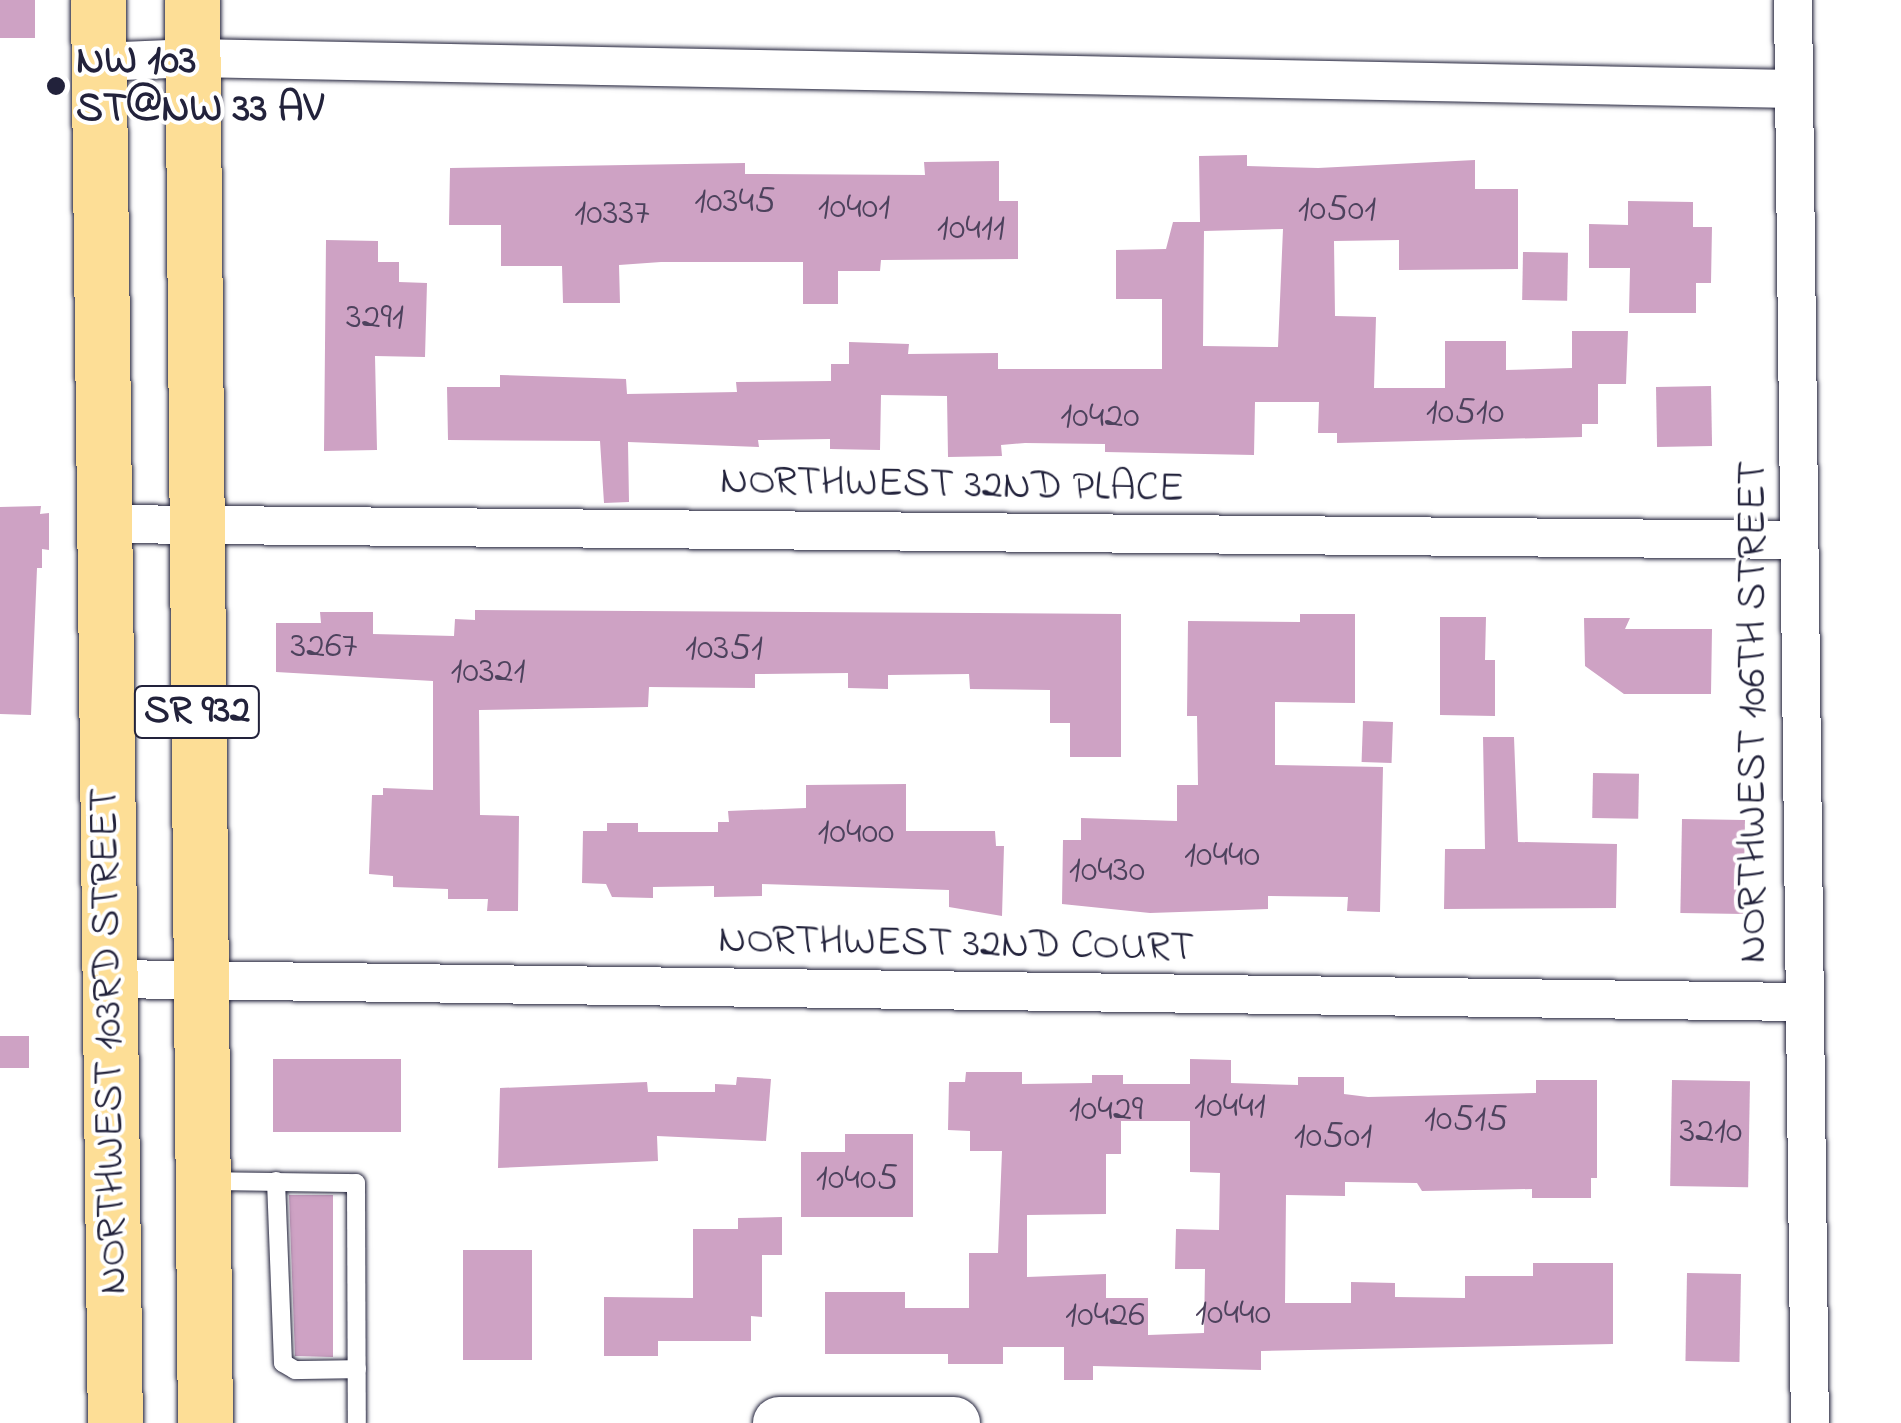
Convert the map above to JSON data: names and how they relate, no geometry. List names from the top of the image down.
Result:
{
  "streets": {
    "main road": ["SR 932", "NORTHWEST 103RD STREET"],
    "street": ["NORTHWEST 32ND PLACE", "NORTHWEST 106TH STREET", "NORTHWEST 32ND COURT"]
  },
  "crossings": [
    ["NORTHWEST 32ND PLACE", "SR 932"],
    ["NORTHWEST 32ND PLACE", "NORTHWEST 106TH STREET"],
    ["NORTHWEST 32ND PLACE", "NORTHWEST 103RD STREET"],
    ["SR 932", "NORTHWEST 32ND COURT"],
    ["NORTHWEST 106TH STREET", "NORTHWEST 32ND COURT"],
    ["NORTHWEST 32ND COURT", "NORTHWEST 103RD STREET"]
  ],
  "places": ["NW 103 ST@NW 33 AV"],
  "house_numbers": [
    "10345",
    "10401",
    "10501",
    "10337",
    "10411",
    "3291",
    "10510",
    "10420",
    "3267",
    "10351",
    "10321",
    "10400",
    "10440",
    "10430",
    "10441",
    "10429",
    "10515",
    "3210",
    "10501",
    "10405",
    "10440",
    "10426"
  ]
}
